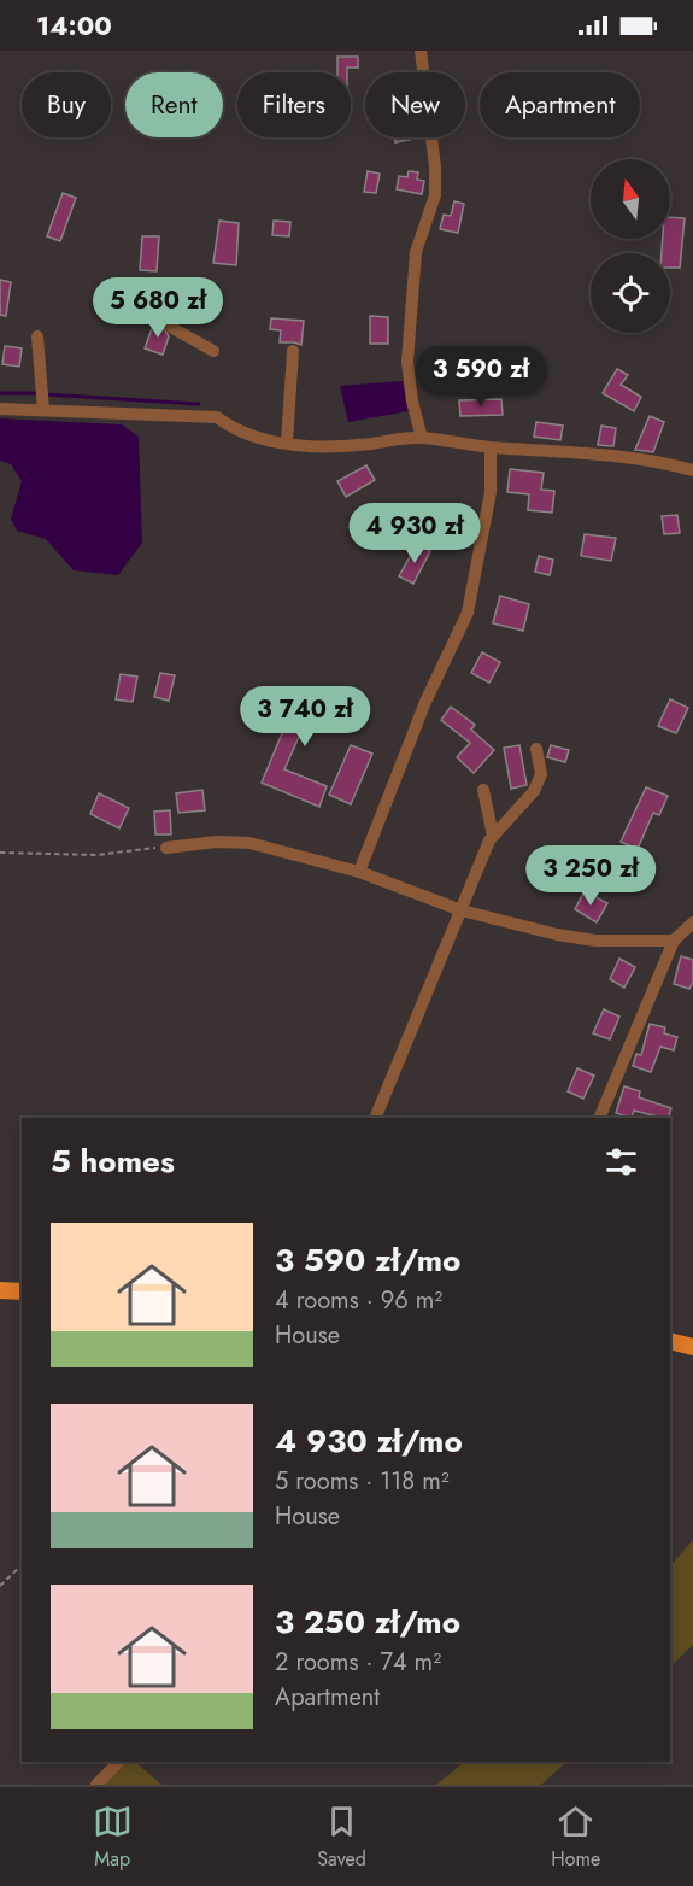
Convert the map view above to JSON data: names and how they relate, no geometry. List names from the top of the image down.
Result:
{
  "north": "top",
  "page": {
    "status": "14:00",
    "chip": [
      "Buy",
      "Rent",
      "Filters",
      "New",
      "Apartment"
    ],
    "price": [
      "5 680 zł",
      "3 590 zł",
      "4 930 zł",
      "3 740 zł",
      "3 250 zł"
    ],
    "heading": "5 homes",
    "list": [
      {
        "name": "3 590 zł/mo",
        "note": "4 rooms · 96 m² · House"
      },
      {
        "name": "4 930 zł/mo",
        "note": "5 rooms · 118 m² · House"
      },
      {
        "name": "3 250 zł/mo",
        "note": "2 rooms · 74 m² · Apartment"
      }
    ],
    "tabs": ["Map", "Saved", "Home"]
  }
}
